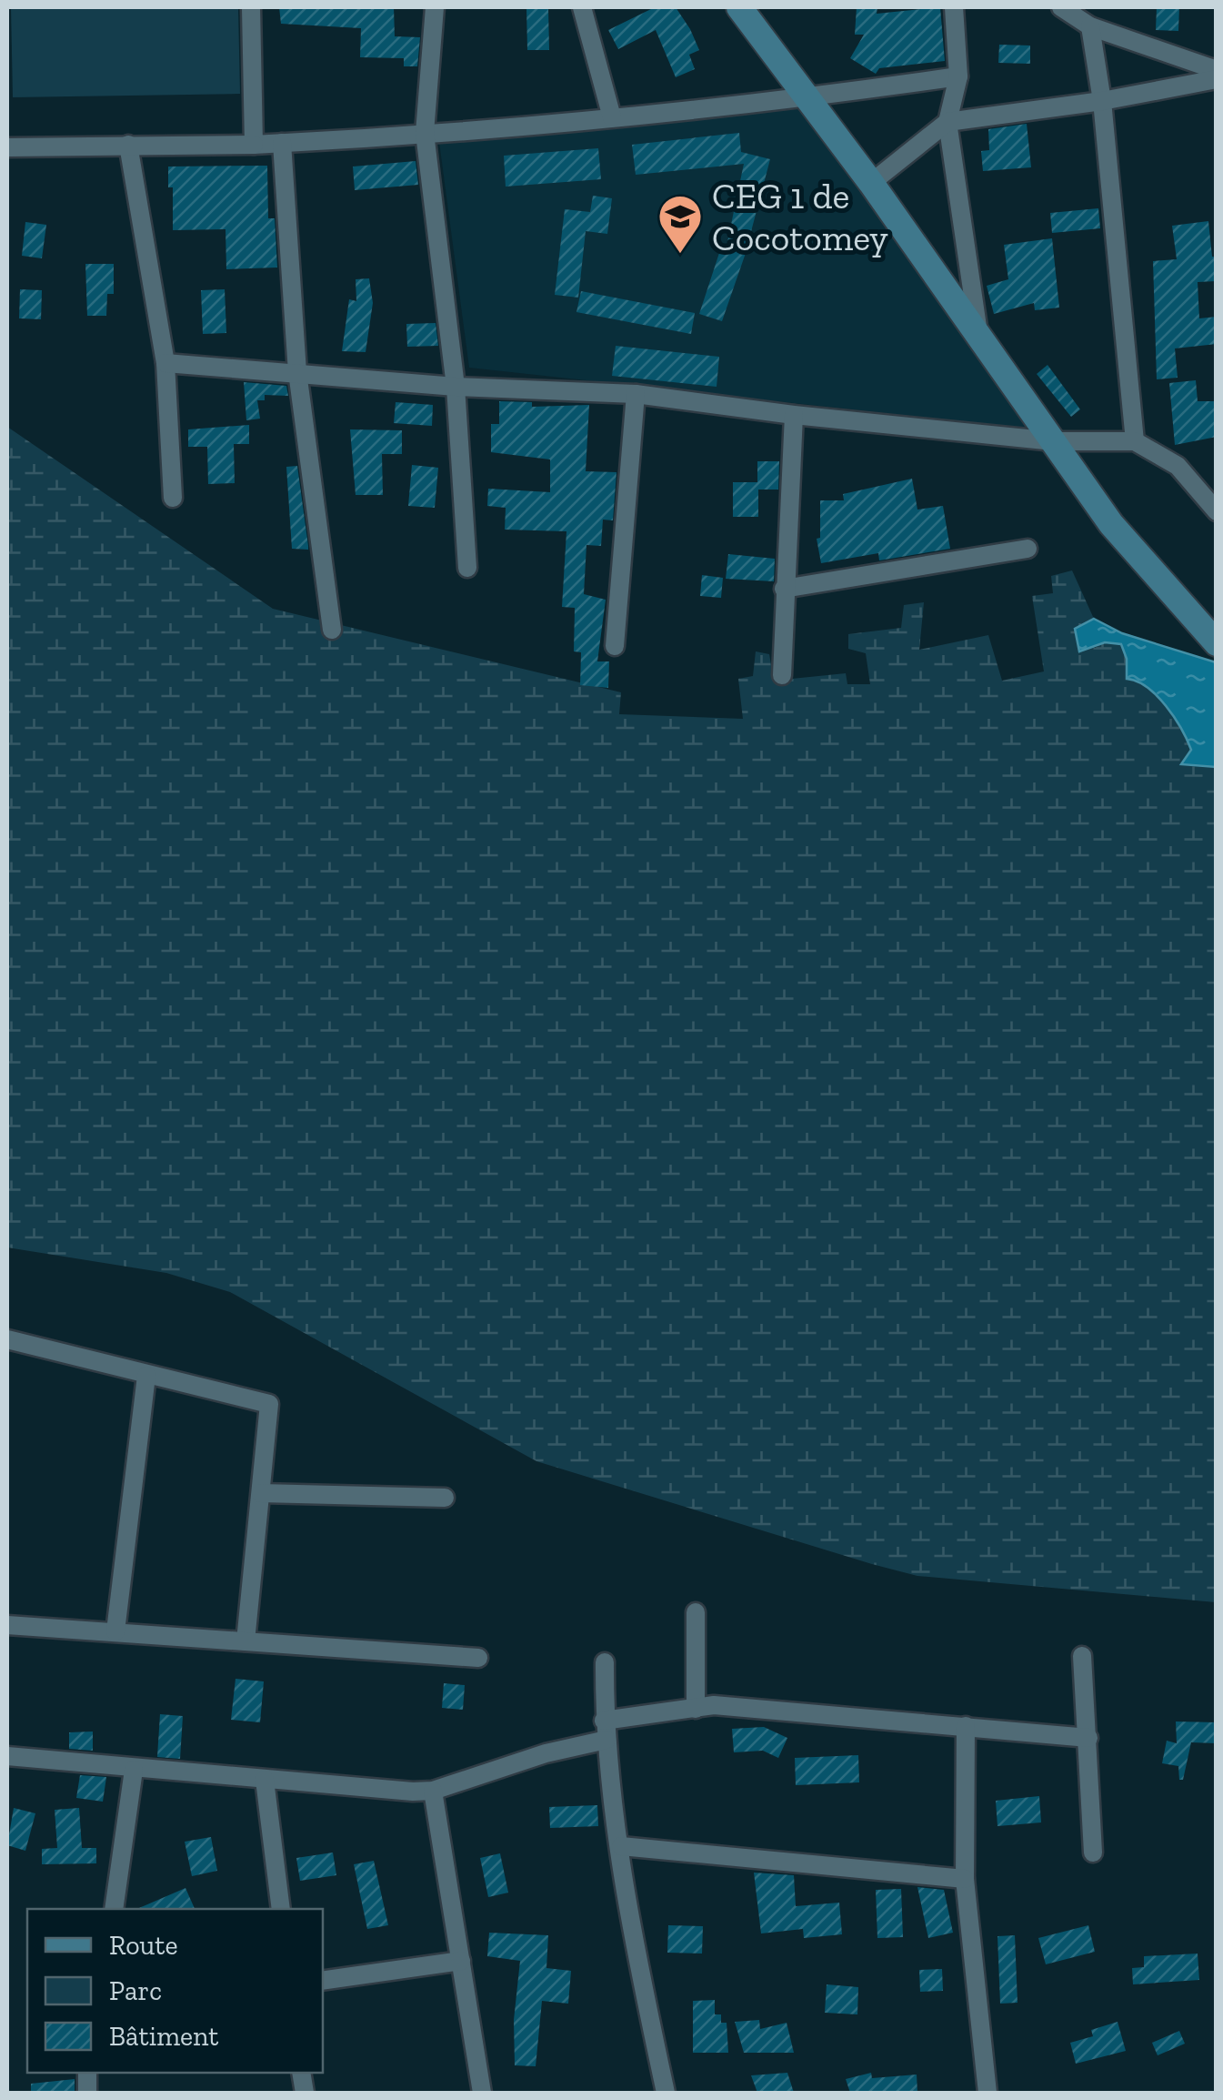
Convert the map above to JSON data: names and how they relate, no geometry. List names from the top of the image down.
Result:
{
  "places": {
    "school or university": ["CEG 1 de Cocotomey"]
  },
  "legend": ["Route", "Parc", "Bâtiment"]
}
